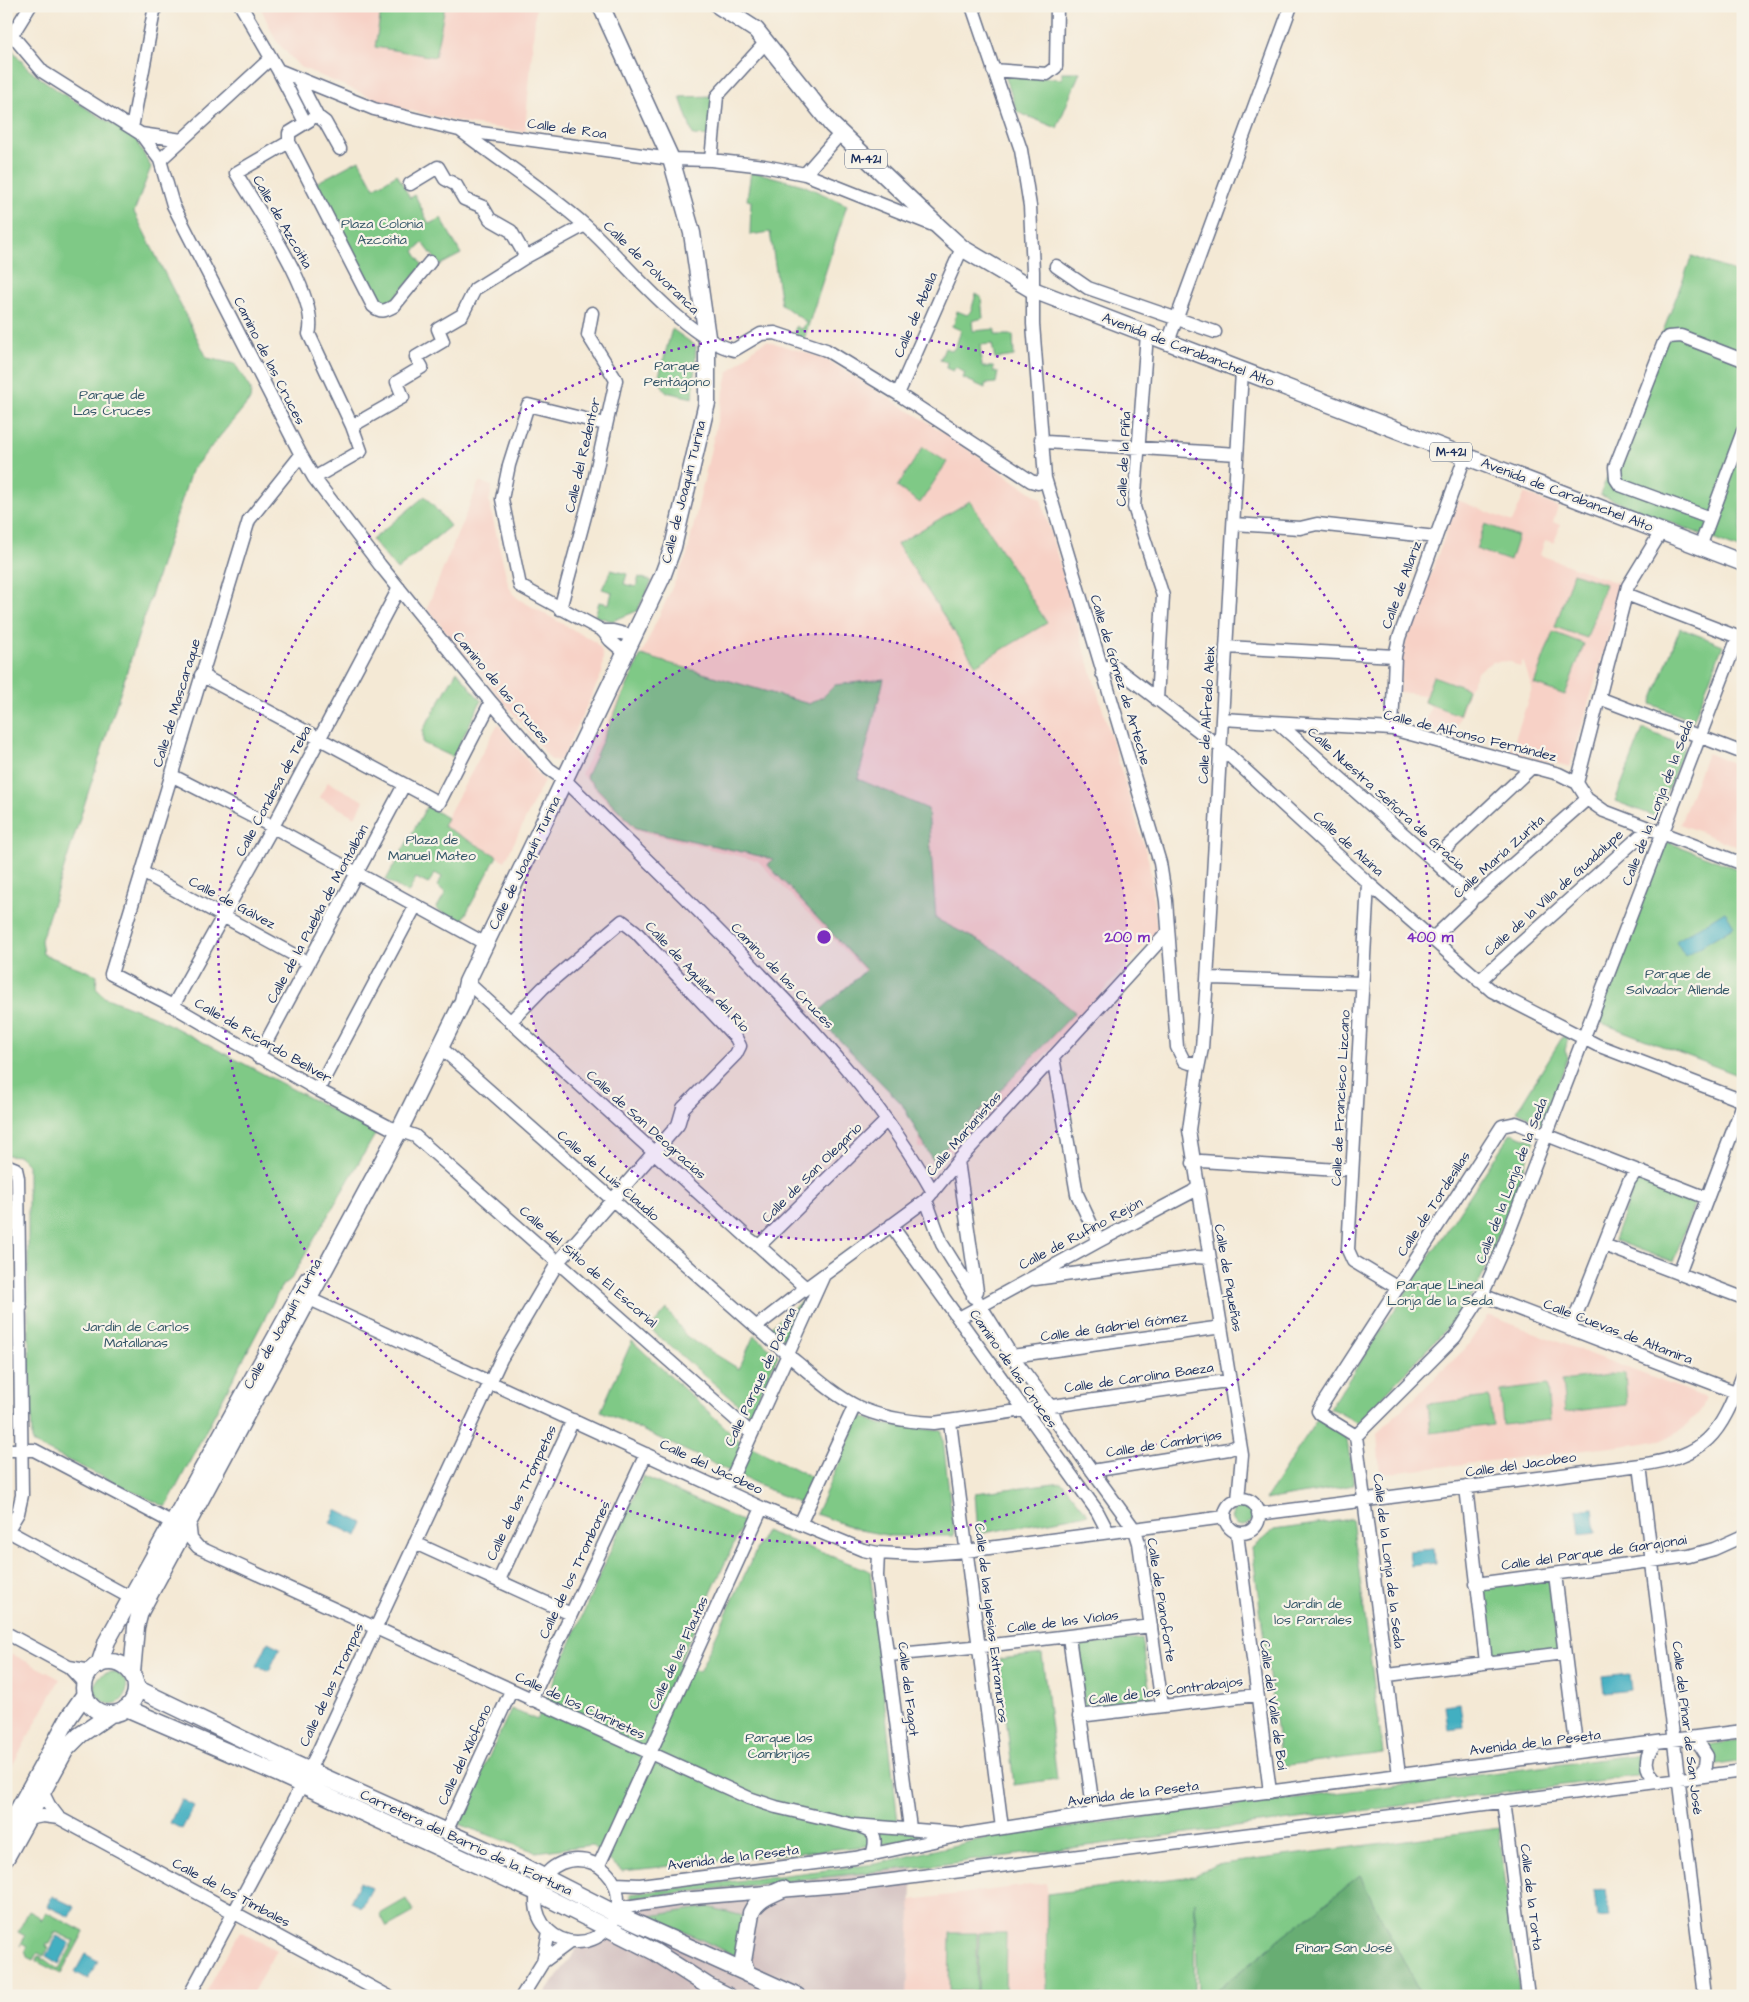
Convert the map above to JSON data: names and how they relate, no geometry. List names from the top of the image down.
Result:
{
  "streets": {
    "main road": [
      "M-421",
      "Avenida de Carabanchel Alto",
      "Calle de Joaquín Turina",
      "Carretera del Barrio de la Fortuna"
    ],
    "street": [
      "Calle de Roa",
      "Calle de Azcoitia",
      "Calle de Polvoranca",
      "Calle de Abella",
      "Camino de las Cruces",
      "Calle del Redentor",
      "Calle de la Piña",
      "Calle de Allariz",
      "Calle de Gómez de Arteche",
      "Calle de Mascaraque",
      "Calle de Alfredo Aleix",
      "Calle de Alfonso Fernández",
      "Calle Condesa de Teba",
      "Calle Nuestra Señora de Gracia",
      "Calle de la Lonja de la Seda",
      "Calle de Alzina",
      "Calle María Zurita",
      "Calle de la Villa de Guadalupe",
      "Calle de Gálvez",
      "Calle de la Puebla de Montalbán",
      "Calle de Aguilar del Río",
      "Calle de Ricardo Bellver",
      "Calle de Francisco Lizcano",
      "Calle de San Deogracias",
      "Calle Marianistas",
      "Calle de San Olegario",
      "Calle de Luis Claudio",
      "Calle de Tordesillas",
      "Calle de Rufino Rejón",
      "Calle del Sitio de El Escorial",
      "Calle de Piqueñas",
      "Calle de Gabriel Gómez",
      "Calle Cuevas de Altamira",
      "Calle Parque de Doñana",
      "Calle de Carolina Baeza",
      "Calle de Cambrijas",
      "Calle del Jacobeo",
      "Calle de las Trompetas",
      "Calle del Parque de Garajonai",
      "Calle de los Trombones",
      "Calle de Pianoforte",
      "Calle de las Violas",
      "Calle de las Iglesias Extramuros",
      "Calle de las Flautas",
      "Calle de las Trompas",
      "Calle del Fagot",
      "Calle de los Contrabajos",
      "Calle del Valle de Boí",
      "Calle de los Clarinetes",
      "Calle del Pinar de San José",
      "Avenida de la Peseta",
      "Calle del Xilófono",
      "Calle de los Timbales",
      "Calle de la Torta"
    ]
  },
  "crossings": [
    ["Calle de Roa", "Calle de Polvoranca"],
    ["Calle de Roa", "Avenida de Carabanchel Alto"],
    ["Calle de Roa", "Calle de Joaquín Turina"],
    ["Calle de Azcoitia", "Camino de las Cruces"],
    ["Calle de Polvoranca", "Calle de Abella"],
    ["Calle de Polvoranca", "Calle de Joaquín Turina"],
    ["Calle de Polvoranca", "Calle de Gómez de Arteche"],
    ["Calle de Abella", "Avenida de Carabanchel Alto"],
    ["Avenida de Carabanchel Alto", "Calle de la Piña"],
    ["Avenida de Carabanchel Alto", "Calle de Allariz"],
    ["Avenida de Carabanchel Alto", "Calle de Gómez de Arteche"],
    ["Avenida de Carabanchel Alto", "Calle de Alfredo Aleix"],
    ["Camino de las Cruces", "Calle de Joaquín Turina"],
    ["Camino de las Cruces", "Calle de Mascaraque"],
    ["Camino de las Cruces", "Calle Condesa de Teba"],
    ["Camino de las Cruces", "Calle Marianistas"],
    ["Camino de las Cruces", "Calle de San Olegario"],
    ["Camino de las Cruces", "Calle de Rufino Rejón"],
    ["Camino de las Cruces", "Calle de Gabriel Gómez"],
    ["Camino de las Cruces", "Calle de Carolina Baeza"],
    ["Camino de las Cruces", "Calle de Cambrijas"],
    ["Camino de las Cruces", "Calle del Jacobeo"],
    ["Camino de las Cruces", "Calle de Pianoforte"],
    ["Calle de la Piña", "Calle de Alzina"],
    ["Calle de Joaquín Turina", "Calle de Ricardo Bellver"],
    ["Calle de Joaquín Turina", "Calle de San Deogracias"],
    ["Calle de Joaquín Turina", "Calle de Luis Claudio"],
    ["Calle de Joaquín Turina", "Calle del Sitio de El Escorial"],
    ["Calle de Joaquín Turina", "Calle del Jacobeo"],
    ["Calle de Joaquín Turina", "Carretera del Barrio de la Fortuna"],
    ["Calle de Allariz", "Calle de Alfonso Fernández"],
    ["Calle de Gómez de Arteche", "Calle de Alfredo Aleix"],
    ["Calle de Gómez de Arteche", "Calle de Alzina"],
    ["Calle de Gómez de Arteche", "Calle Marianistas"],
    ["Calle de Gómez de Arteche", "Calle de Piqueñas"],
    ["Calle de Mascaraque", "Calle de Gálvez"],
    ["Calle de Mascaraque", "Calle de Ricardo Bellver"],
    ["Calle de Alfredo Aleix", "Calle de Alfonso Fernández"],
    ["Calle de Alfredo Aleix", "Calle de Alzina"],
    ["Calle de Alfredo Aleix", "Calle de Piqueñas"],
    ["Calle de Alfonso Fernández", "Calle Nuestra Señora de Gracia"],
    ["Calle Condesa de Teba", "Calle de Gálvez"],
    ["Calle Condesa de Teba", "Calle de Ricardo Bellver"],
    ["Calle Nuestra Señora de Gracia", "Calle María Zurita"],
    ["Calle de la Lonja de la Seda", "Calle de Alzina"],
    ["Calle de la Lonja de la Seda", "Calle de Tordesillas"],
    ["Calle de la Lonja de la Seda", "Calle Cuevas de Altamira"],
    ["Calle de la Lonja de la Seda", "Calle del Jacobeo"],
    ["Calle de la Lonja de la Seda", "Avenida de la Peseta"],
    ["Calle de Alzina", "Calle María Zurita"],
    ["Calle de Alzina", "Calle de la Villa de Guadalupe"],
    ["Calle de Alzina", "Calle de Francisco Lizcano"],
    ["Calle de Gálvez", "Calle de la Puebla de Montalbán"],
    ["Calle de la Puebla de Montalbán", "Calle de Ricardo Bellver"],
    ["Calle de Aguilar del Río", "Calle de San Deogracias"],
    ["Calle de Aguilar del Río", "Calle de Luis Claudio"],
    ["Calle de Aguilar del Río", "Calle del Sitio de El Escorial"],
    ["Calle de Aguilar del Río", "Calle del Jacobeo"],
    ["Calle de Aguilar del Río", "Calle de las Trompas"],
    ["Calle de Ricardo Bellver", "Calle del Sitio de El Escorial"],
    ["Calle de Francisco Lizcano", "Calle de Tordesillas"],
    ["Calle de San Deogracias", "Calle Marianistas"],
    ["Calle de San Deogracias", "Calle de San Olegario"],
    ["Calle Marianistas", "Calle de Luis Claudio"],
    ["Calle Marianistas", "Calle Parque de Doñana"],
    ["Calle de Luis Claudio", "Calle Parque de Doñana"],
    ["Calle de Luis Claudio", "Calle de Carolina Baeza"],
    ["Calle de Rufino Rejón", "Calle de Piqueñas"],
    ["Calle del Sitio de El Escorial", "Calle Parque de Doñana"],
    ["Calle de Piqueñas", "Calle de Gabriel Gómez"],
    ["Calle de Piqueñas", "Calle de Carolina Baeza"],
    ["Calle de Piqueñas", "Calle de Cambrijas"],
    ["Calle de Piqueñas", "Calle del Jacobeo"],
    ["Calle de Piqueñas", "Calle del Valle de Boí"],
    ["Calle Cuevas de Altamira", "Calle del Jacobeo"],
    ["Calle Parque de Doñana", "Calle del Jacobeo"],
    ["Calle de Carolina Baeza", "Calle de las Iglesias Extramuros"],
    ["Calle del Jacobeo", "Calle de las Trompetas"],
    ["Calle del Jacobeo", "Calle de los Trombones"],
    ["Calle del Jacobeo", "Calle de Pianoforte"],
    ["Calle del Jacobeo", "Calle de las Iglesias Extramuros"],
    ["Calle del Jacobeo", "Calle de las Flautas"],
    ["Calle del Jacobeo", "Calle de las Trompas"],
    ["Calle del Jacobeo", "Calle del Fagot"],
    ["Calle del Jacobeo", "Calle del Valle de Boí"],
    ["Calle del Jacobeo", "Calle del Pinar de San José"],
    ["Calle del Parque de Garajonai", "Calle del Pinar de San José"],
    ["Calle de los Trombones", "Calle de los Clarinetes"],
    ["Calle de Pianoforte", "Calle de las Violas"],
    ["Calle de Pianoforte", "Calle de los Contrabajos"],
    ["Calle de las Violas", "Calle de las Iglesias Extramuros"],
    ["Calle de las Violas", "Calle del Fagot"],
    ["Calle de las Iglesias Extramuros", "Avenida de la Peseta"],
    ["Calle de las Flautas", "Calle de los Clarinetes"],
    ["Calle de las Trompas", "Calle de los Clarinetes"],
    ["Calle de las Trompas", "Carretera del Barrio de la Fortuna"],
    ["Calle de las Trompas", "Calle de los Timbales"],
    ["Calle del Fagot", "Calle de los Clarinetes"],
    ["Calle de los Contrabajos", "Calle del Valle de Boí"],
    ["Calle del Valle de Boí", "Avenida de la Peseta"],
    ["Calle de los Clarinetes", "Avenida de la Peseta"],
    ["Calle de los Clarinetes", "Calle del Xilófono"],
    ["Calle del Pinar de San José", "Avenida de la Peseta"],
    ["Calle del Xilófono", "Carretera del Barrio de la Fortuna"]
  ],
  "parks": [
    "Plaza Colonia Azcoitia",
    "Parque Pentágono",
    "Parque de Las Cruces",
    "Plaza de Manuel Mateo",
    "Parque de Salvador Allende",
    "Parque Lineal Lonja de la Seda",
    "Jardín de Carlos Matallanas",
    "Jardín de los Parrales",
    "Parque las Cambrijas",
    "Pinar San José"
  ],
  "rings": ["200 m", "400 m"]
}
